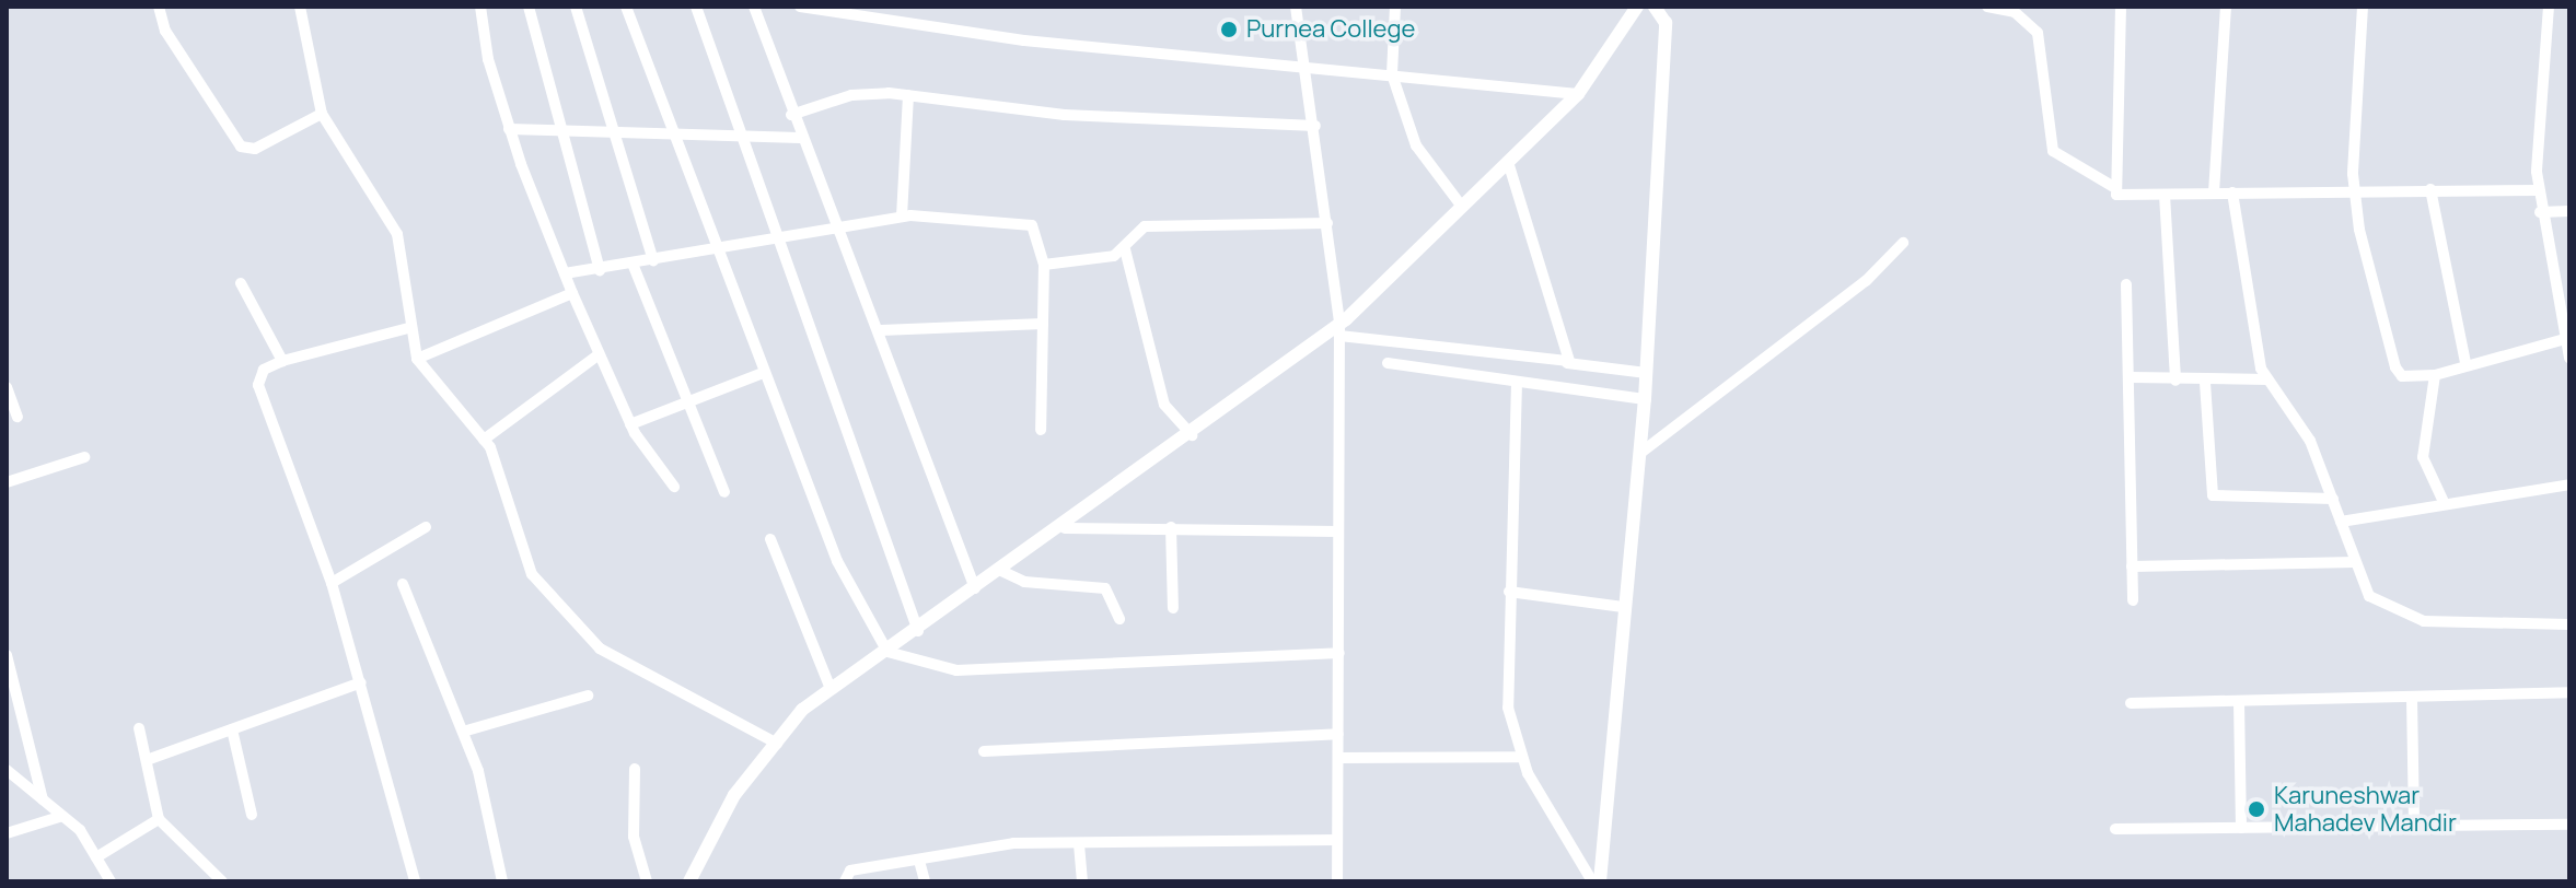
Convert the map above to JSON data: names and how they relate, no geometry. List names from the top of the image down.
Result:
{
  "places": ["Purnea College", "Karuneshwar Mahadev Mandir"]
}
